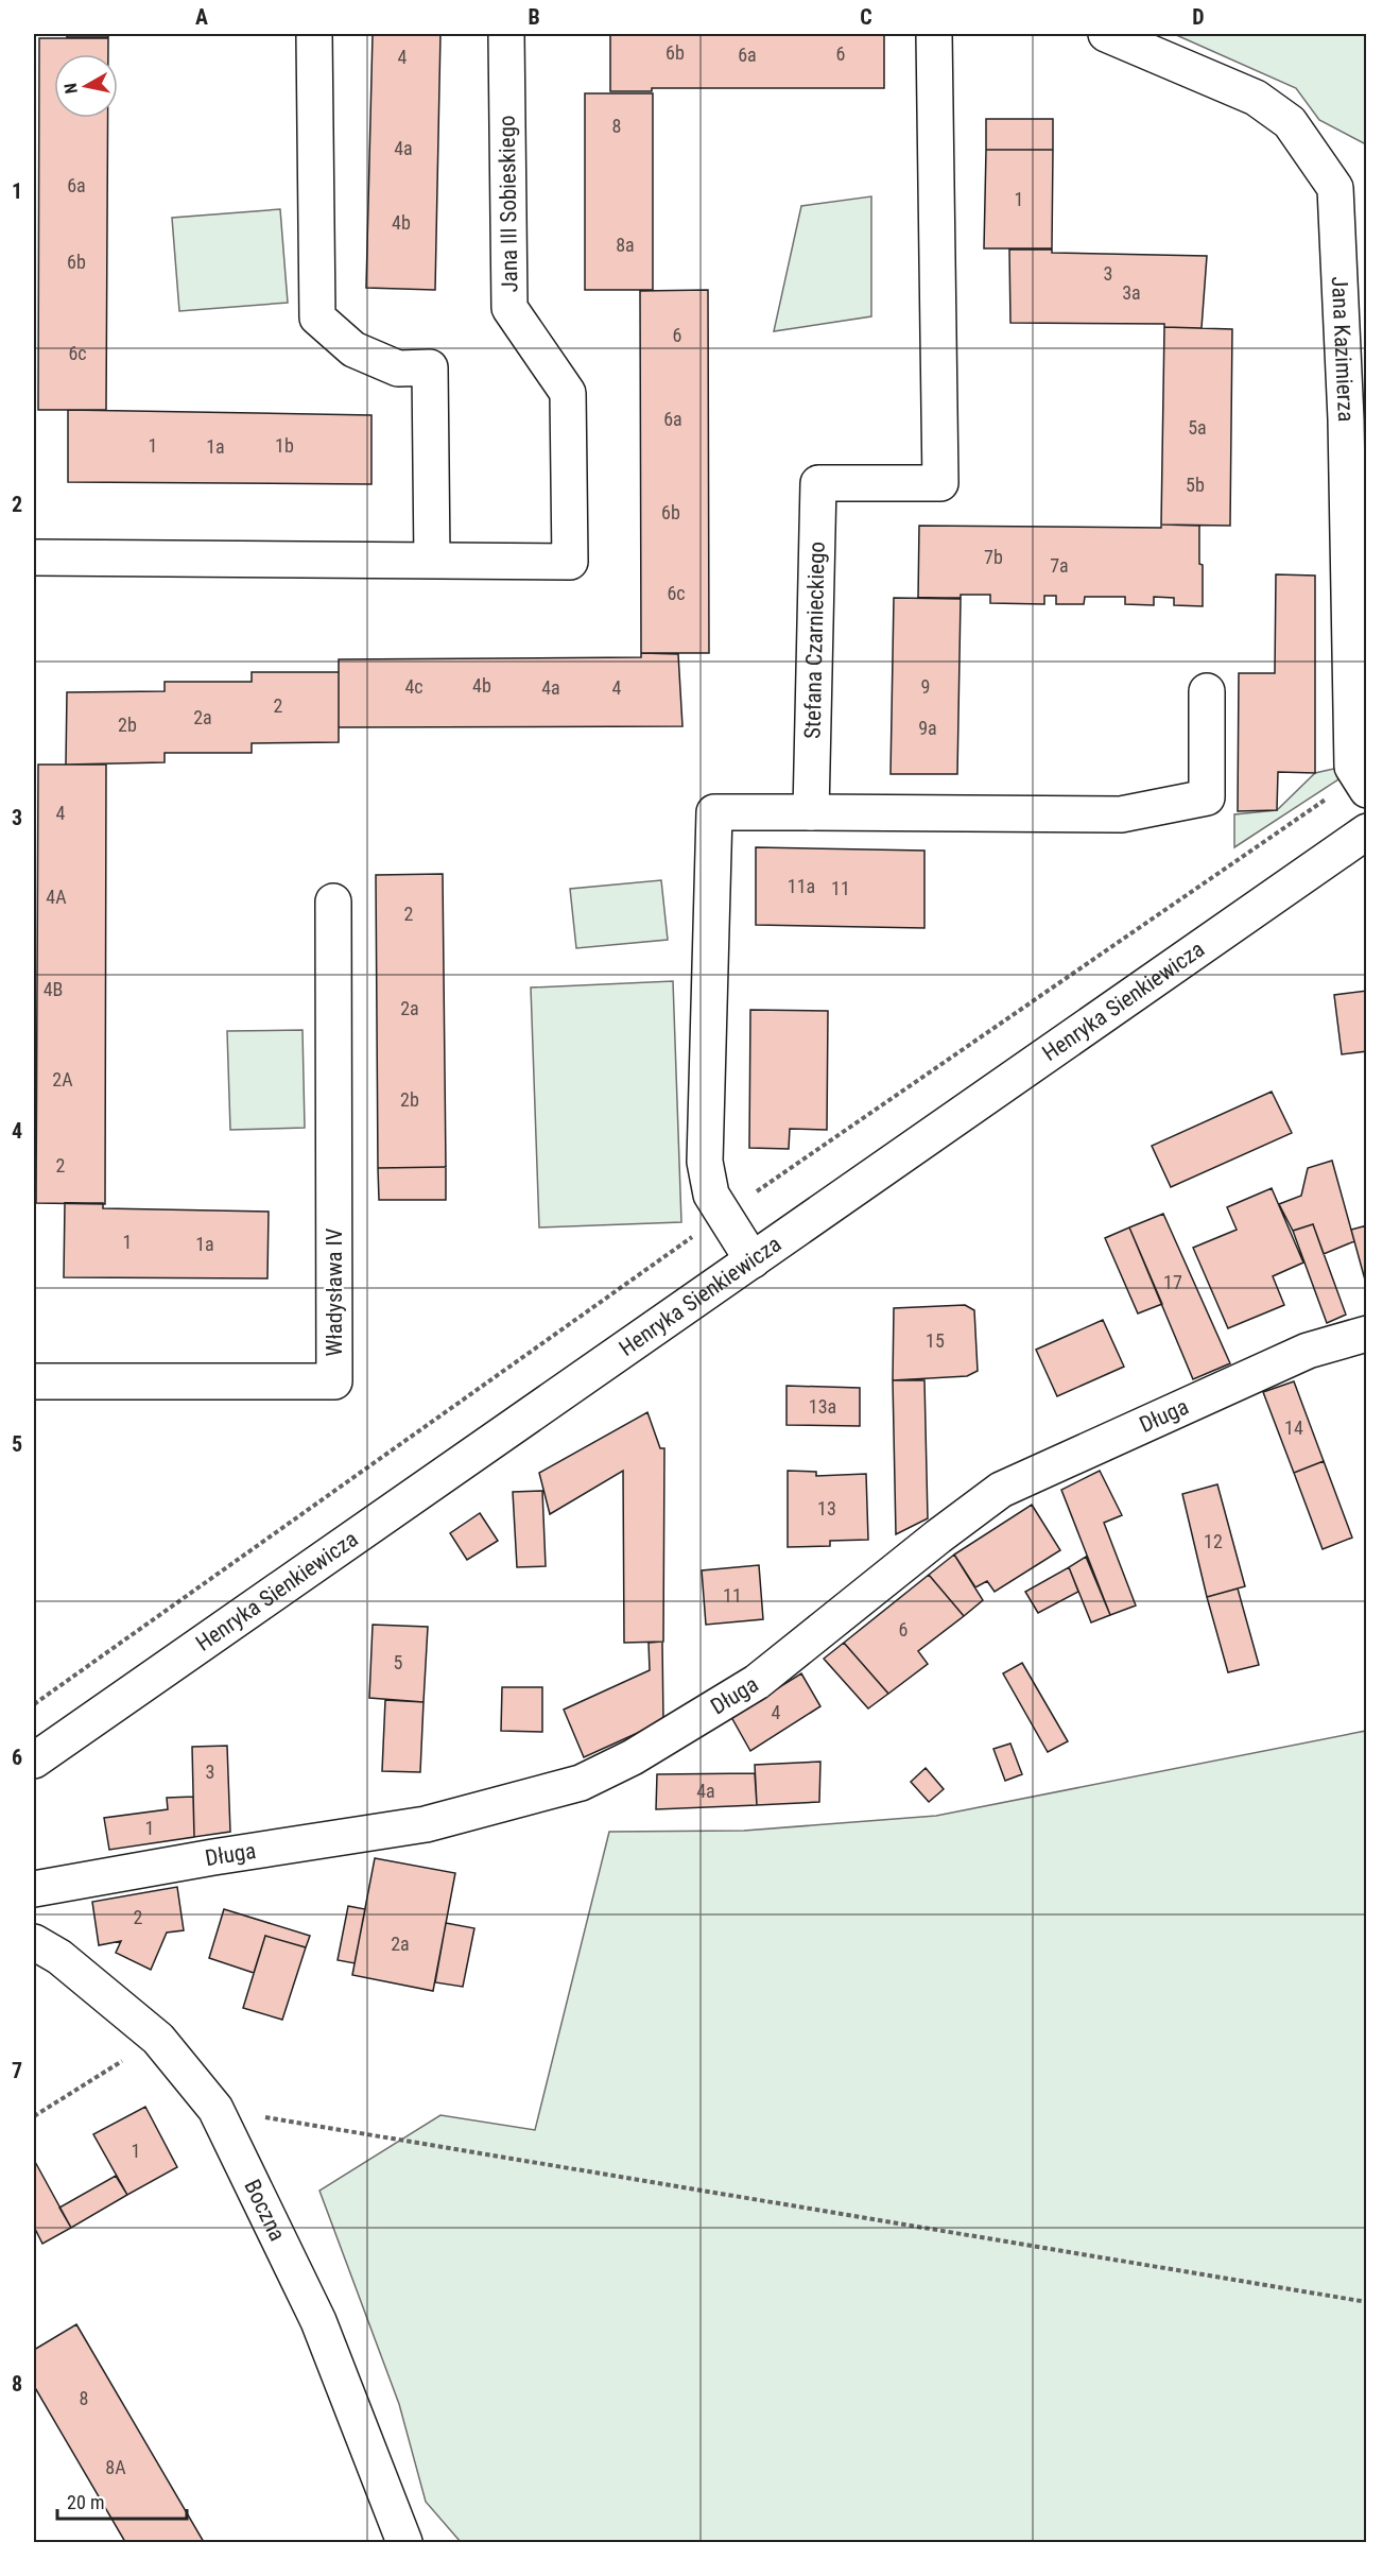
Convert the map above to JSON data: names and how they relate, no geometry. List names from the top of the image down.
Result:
{
  "streets": {
    "street": [
      "Jana III Sobieskiego",
      "Jana Kazimierza",
      "Stefana Czarnieckiego",
      "Henryka Sienkiewicza",
      "Władysława IV",
      "Długa",
      "Boczna"
    ]
  },
  "house_numbers": [
    "6b",
    "6",
    "6a",
    "4",
    "8",
    "4a",
    "6a",
    "1",
    "4b",
    "8a",
    "6b",
    "3",
    "3a",
    "6",
    "6c",
    "6a",
    "5a",
    "1",
    "1b",
    "1a",
    "5b",
    "6b",
    "7b",
    "7a",
    "6c",
    "4b",
    "4c",
    "9",
    "4a",
    "4",
    "2",
    "2a",
    "2b",
    "9a",
    "4",
    "11a",
    "11",
    "4A",
    "2",
    "4B",
    "2a",
    "2A",
    "2b",
    "2",
    "1",
    "1a",
    "17",
    "15",
    "13a",
    "14",
    "13",
    "12",
    "11",
    "6",
    "5",
    "4",
    "3",
    "4a",
    "1",
    "2",
    "2a",
    "1",
    "8",
    "8A"
  ],
  "scale_bar": "20 m",
  "north": "left",
  "grid": {
    "columns": [
      "A",
      "B",
      "C",
      "D"
    ],
    "rows": [
      "1",
      "2",
      "3",
      "4",
      "5",
      "6",
      "7",
      "8"
    ]
  }
}
